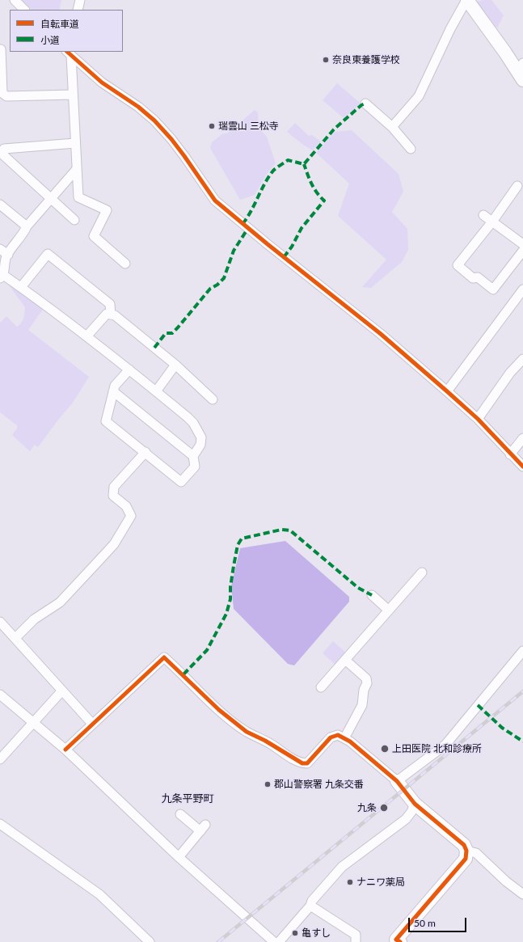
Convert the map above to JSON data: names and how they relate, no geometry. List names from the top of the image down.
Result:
{
  "districts": ["九条平野町"],
  "places": [
    "奈良東養護学校",
    "瑞雲山 三松寺",
    "上田医院 北和診療所",
    "郡山警察署 九条交番",
    "九条",
    "ナニワ薬局",
    "亀すし"
  ],
  "legend": ["自転車道", "小道"],
  "scale_bar": "50 m"
}
